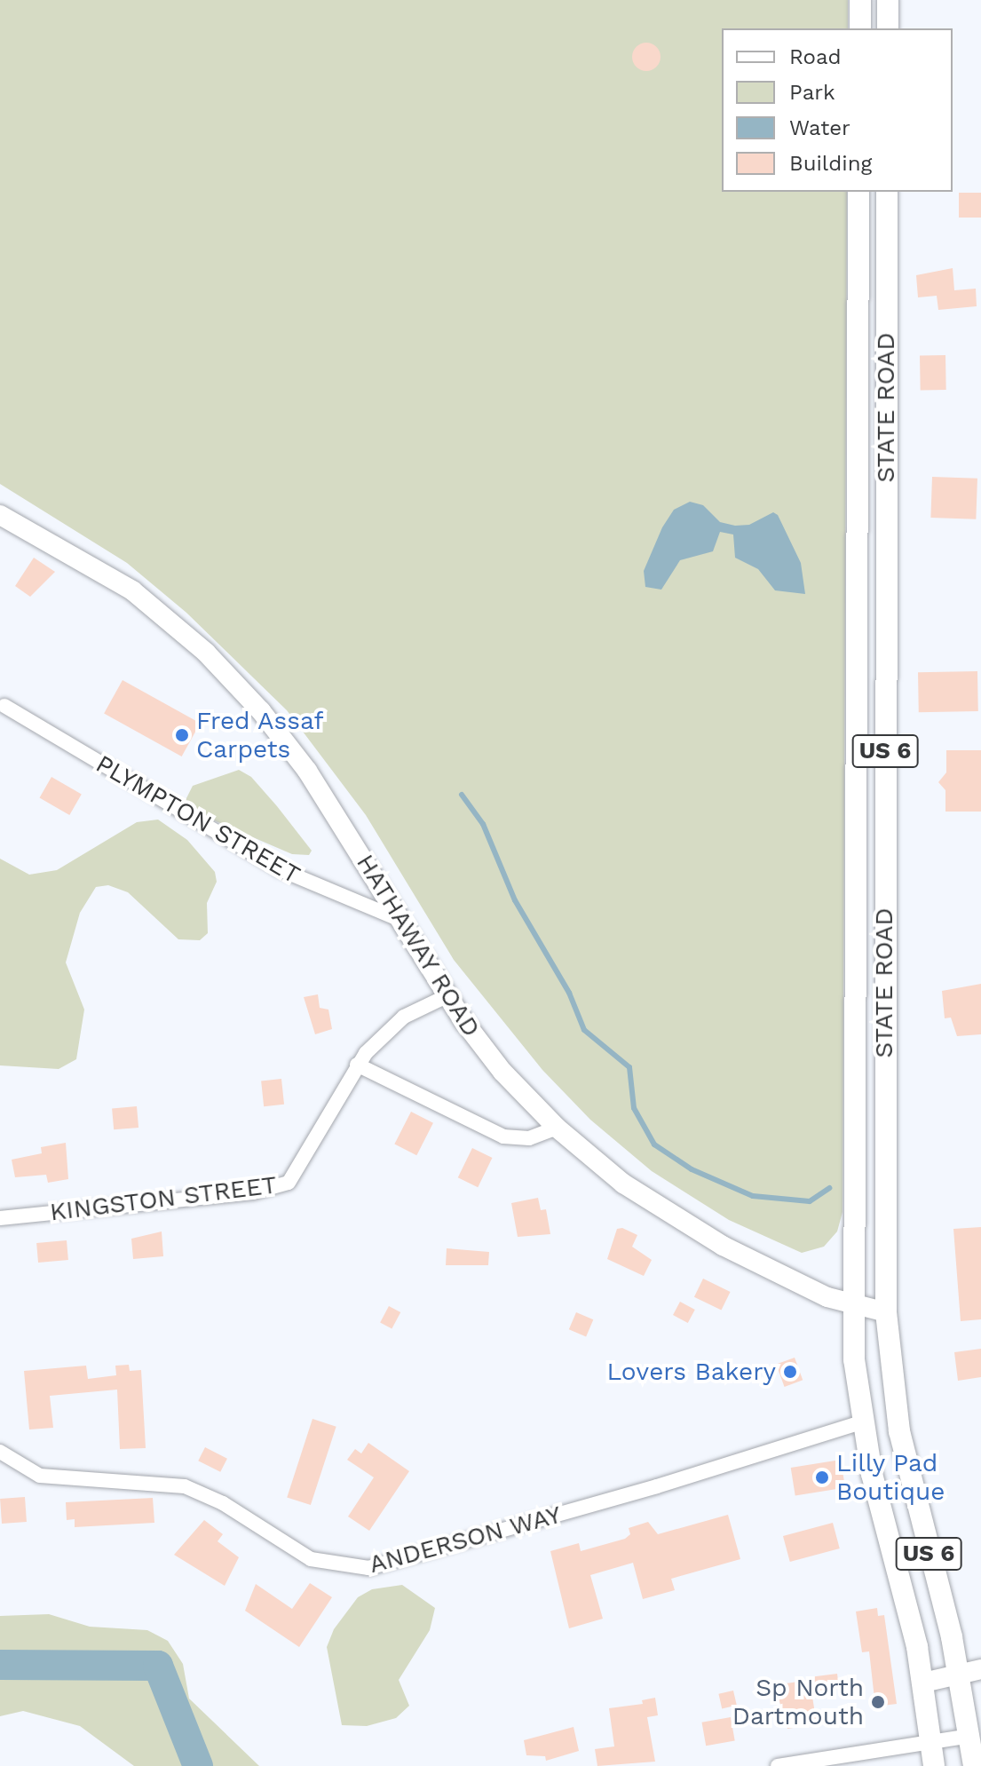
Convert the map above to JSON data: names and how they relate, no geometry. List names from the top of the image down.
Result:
{
  "streets": {
    "main road": ["STATE ROAD", "US 6", "HATHAWAY ROAD"],
    "street": ["PLYMPTON STREET", "KINGSTON STREET", "ANDERSON WAY"]
  },
  "crossings": [
    ["STATE ROAD", "HATHAWAY ROAD"],
    ["STATE ROAD", "ANDERSON WAY"],
    ["PLYMPTON STREET", "HATHAWAY ROAD"],
    ["HATHAWAY ROAD", "KINGSTON STREET"]
  ],
  "places": [
    "Fred Assaf Carpets",
    "Lovers Bakery",
    "Lilly Pad Boutique",
    "Sp North Dartmouth"
  ],
  "legend": [
    "Road",
    "Park",
    "Water",
    "Building"
  ]
}
